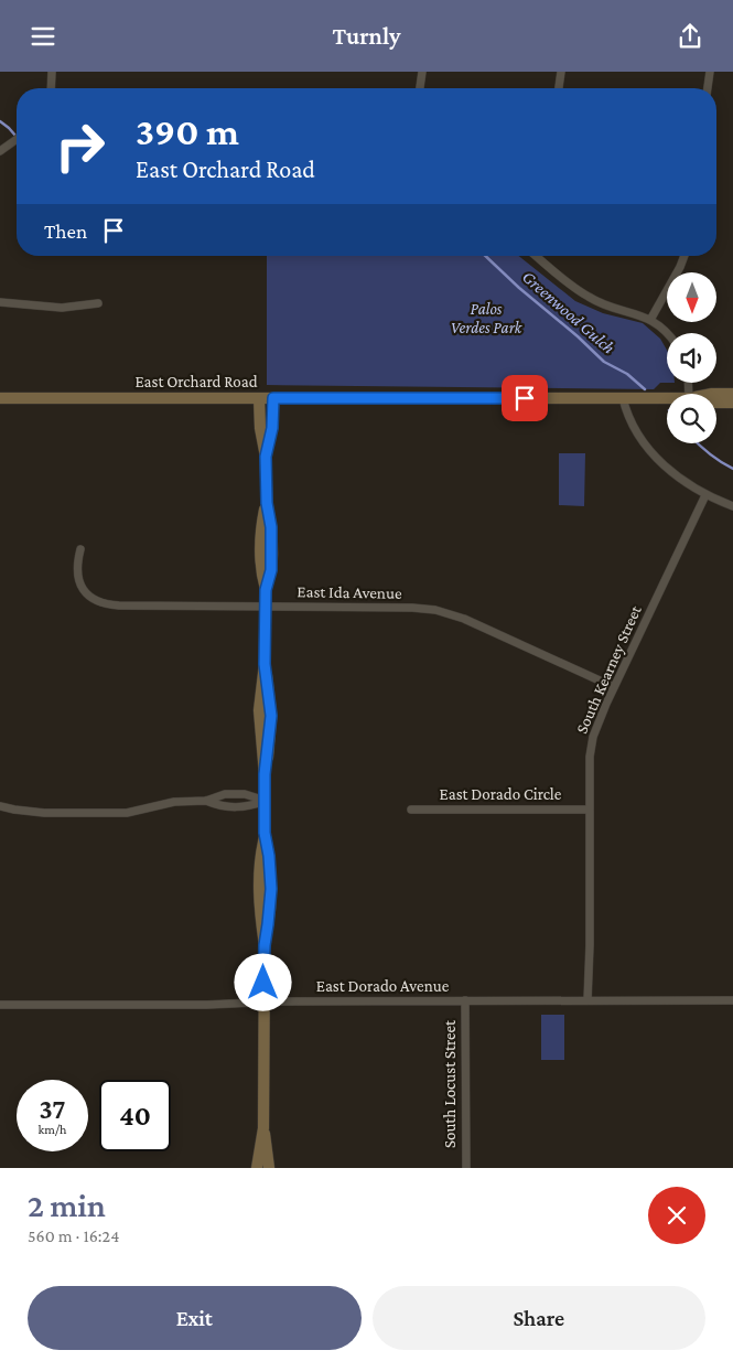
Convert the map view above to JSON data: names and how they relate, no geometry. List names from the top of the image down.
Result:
{
  "streets": {
    "street": [
      "East Orchard Road",
      "East Ida Avenue",
      "South Kearney Street",
      "East Dorado Circle",
      "East Dorado Avenue",
      "South Locust Street"
    ]
  },
  "crossings": [
    ["East Ida Avenue", "South Kearney Street"],
    ["South Kearney Street", "East Dorado Circle"],
    ["South Kearney Street", "East Dorado Avenue"],
    ["East Dorado Avenue", "South Locust Street"]
  ],
  "water": ["Greenwood Gulch"],
  "parks": ["Palos Verdes Park"],
  "north": "bottom",
  "page": {
    "header": "Turnly",
    "turn": ["390 m", "East Orchard Road"],
    "then": "Then",
    "speed": "37 km/h",
    "limit": "40",
    "heading": ["2 min", "560 m · 16:24"],
    "buttons": ["Exit", "Share"]
  }
}
